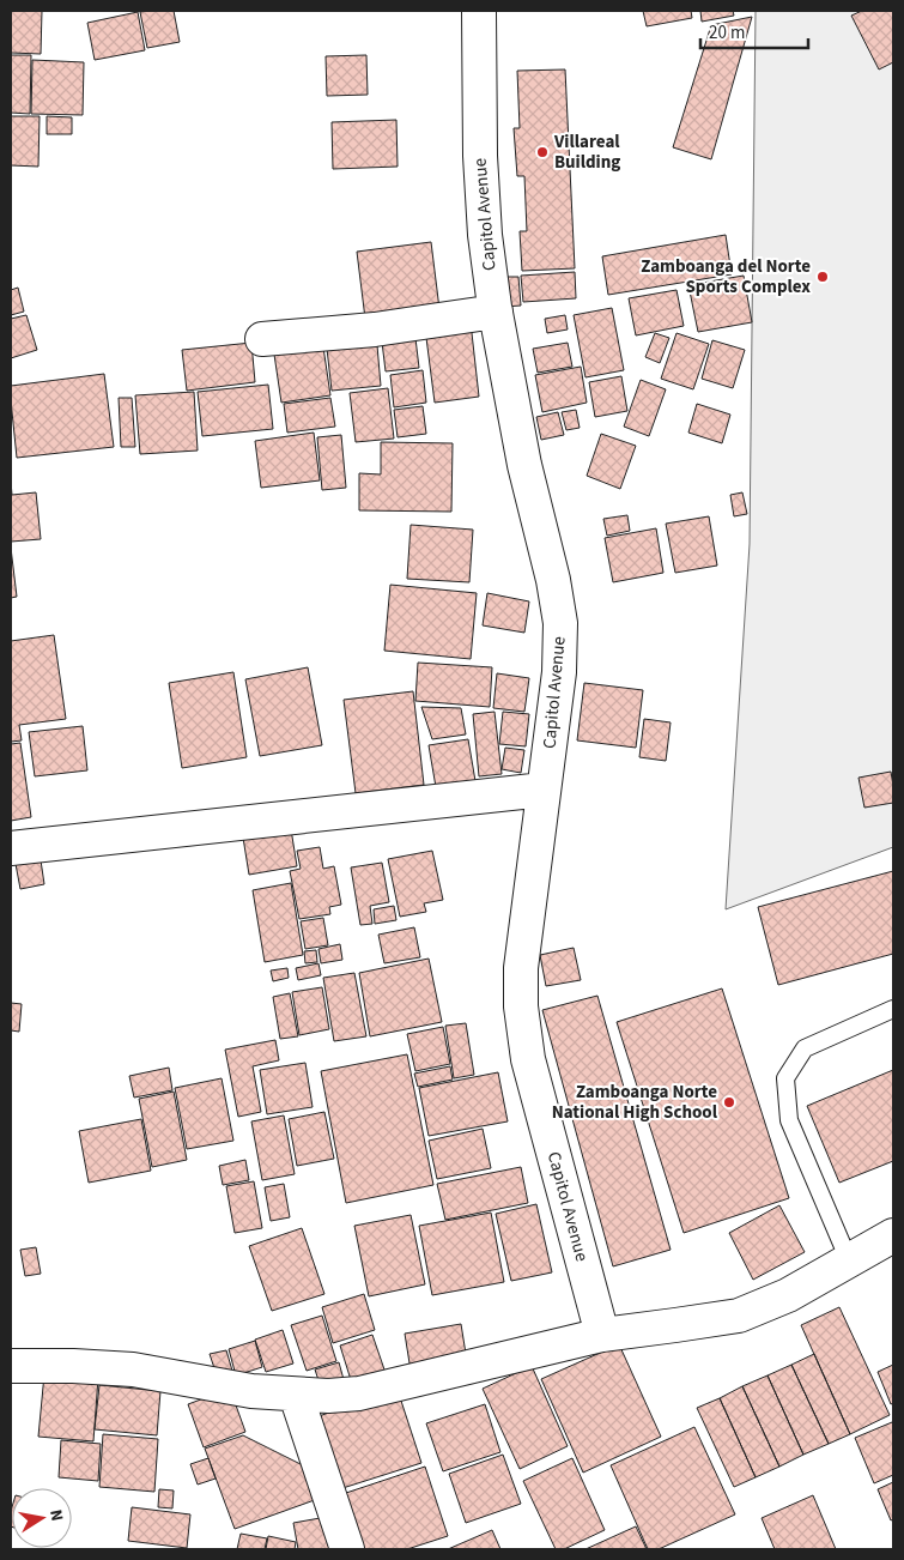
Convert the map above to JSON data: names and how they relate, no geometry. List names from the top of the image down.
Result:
{
  "streets": {
    "street": ["Capitol Avenue"]
  },
  "places": ["Villareal Building", "Zamboanga del Norte Sports Complex", "Zamboanga Norte National High School"],
  "scale_bar": "20 m",
  "north": "right"
}
